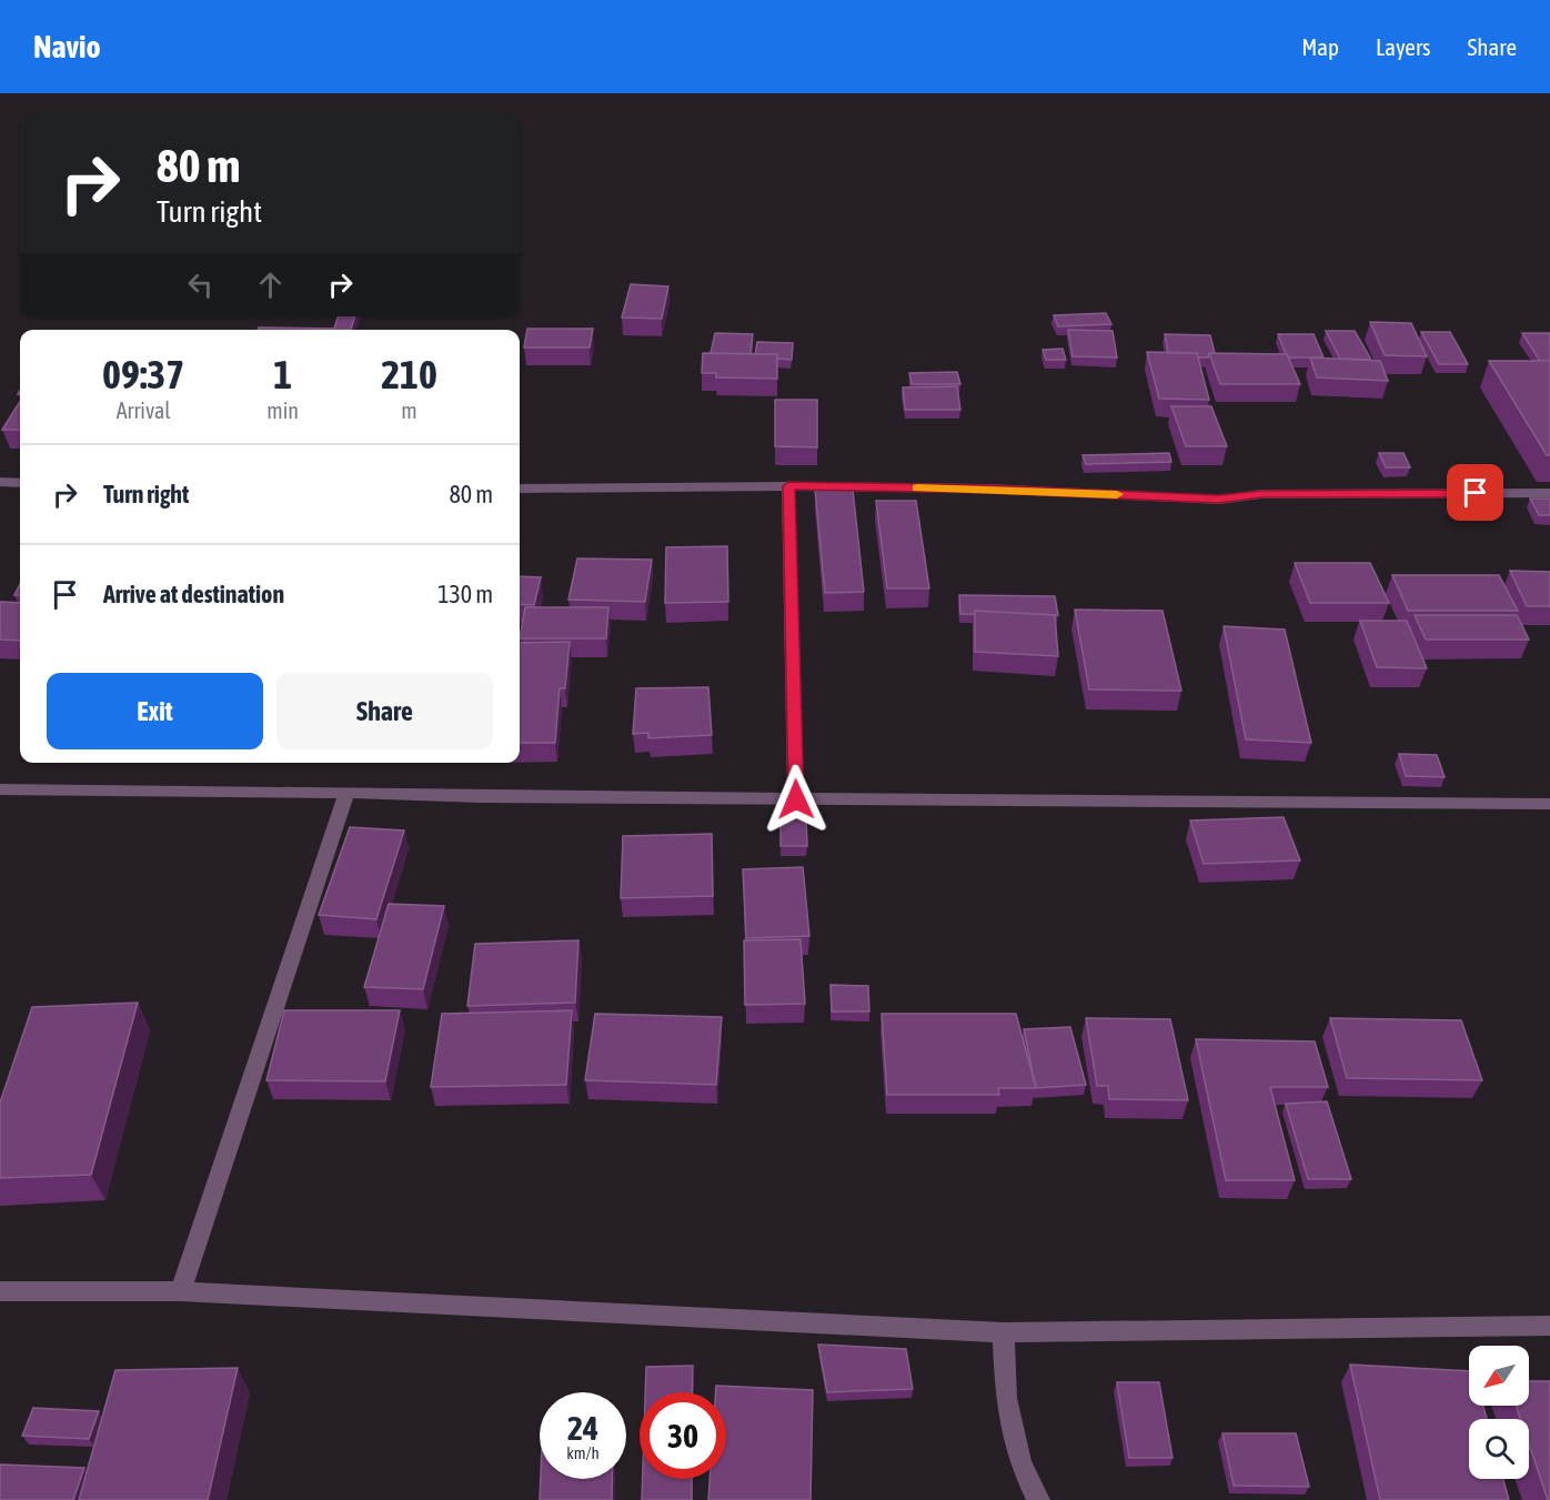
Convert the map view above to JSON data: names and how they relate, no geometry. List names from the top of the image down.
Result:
{
  "north": "bottom left",
  "page": {
    "header": "Navio",
    "nav": ["Map", "Layers", "Share"],
    "turn": ["80 m", "Turn right"],
    "eta": [
      "09:37",
      "Arrival",
      "1",
      "min",
      "210",
      "m"
    ],
    "list": [
      {
        "name": "Turn right",
        "value": "80 m"
      },
      {
        "name": "Arrive at destination",
        "value": "130 m"
      }
    ],
    "buttons": ["Exit", "Share"],
    "speed": "24 km/h",
    "limit": "30"
  }
}
